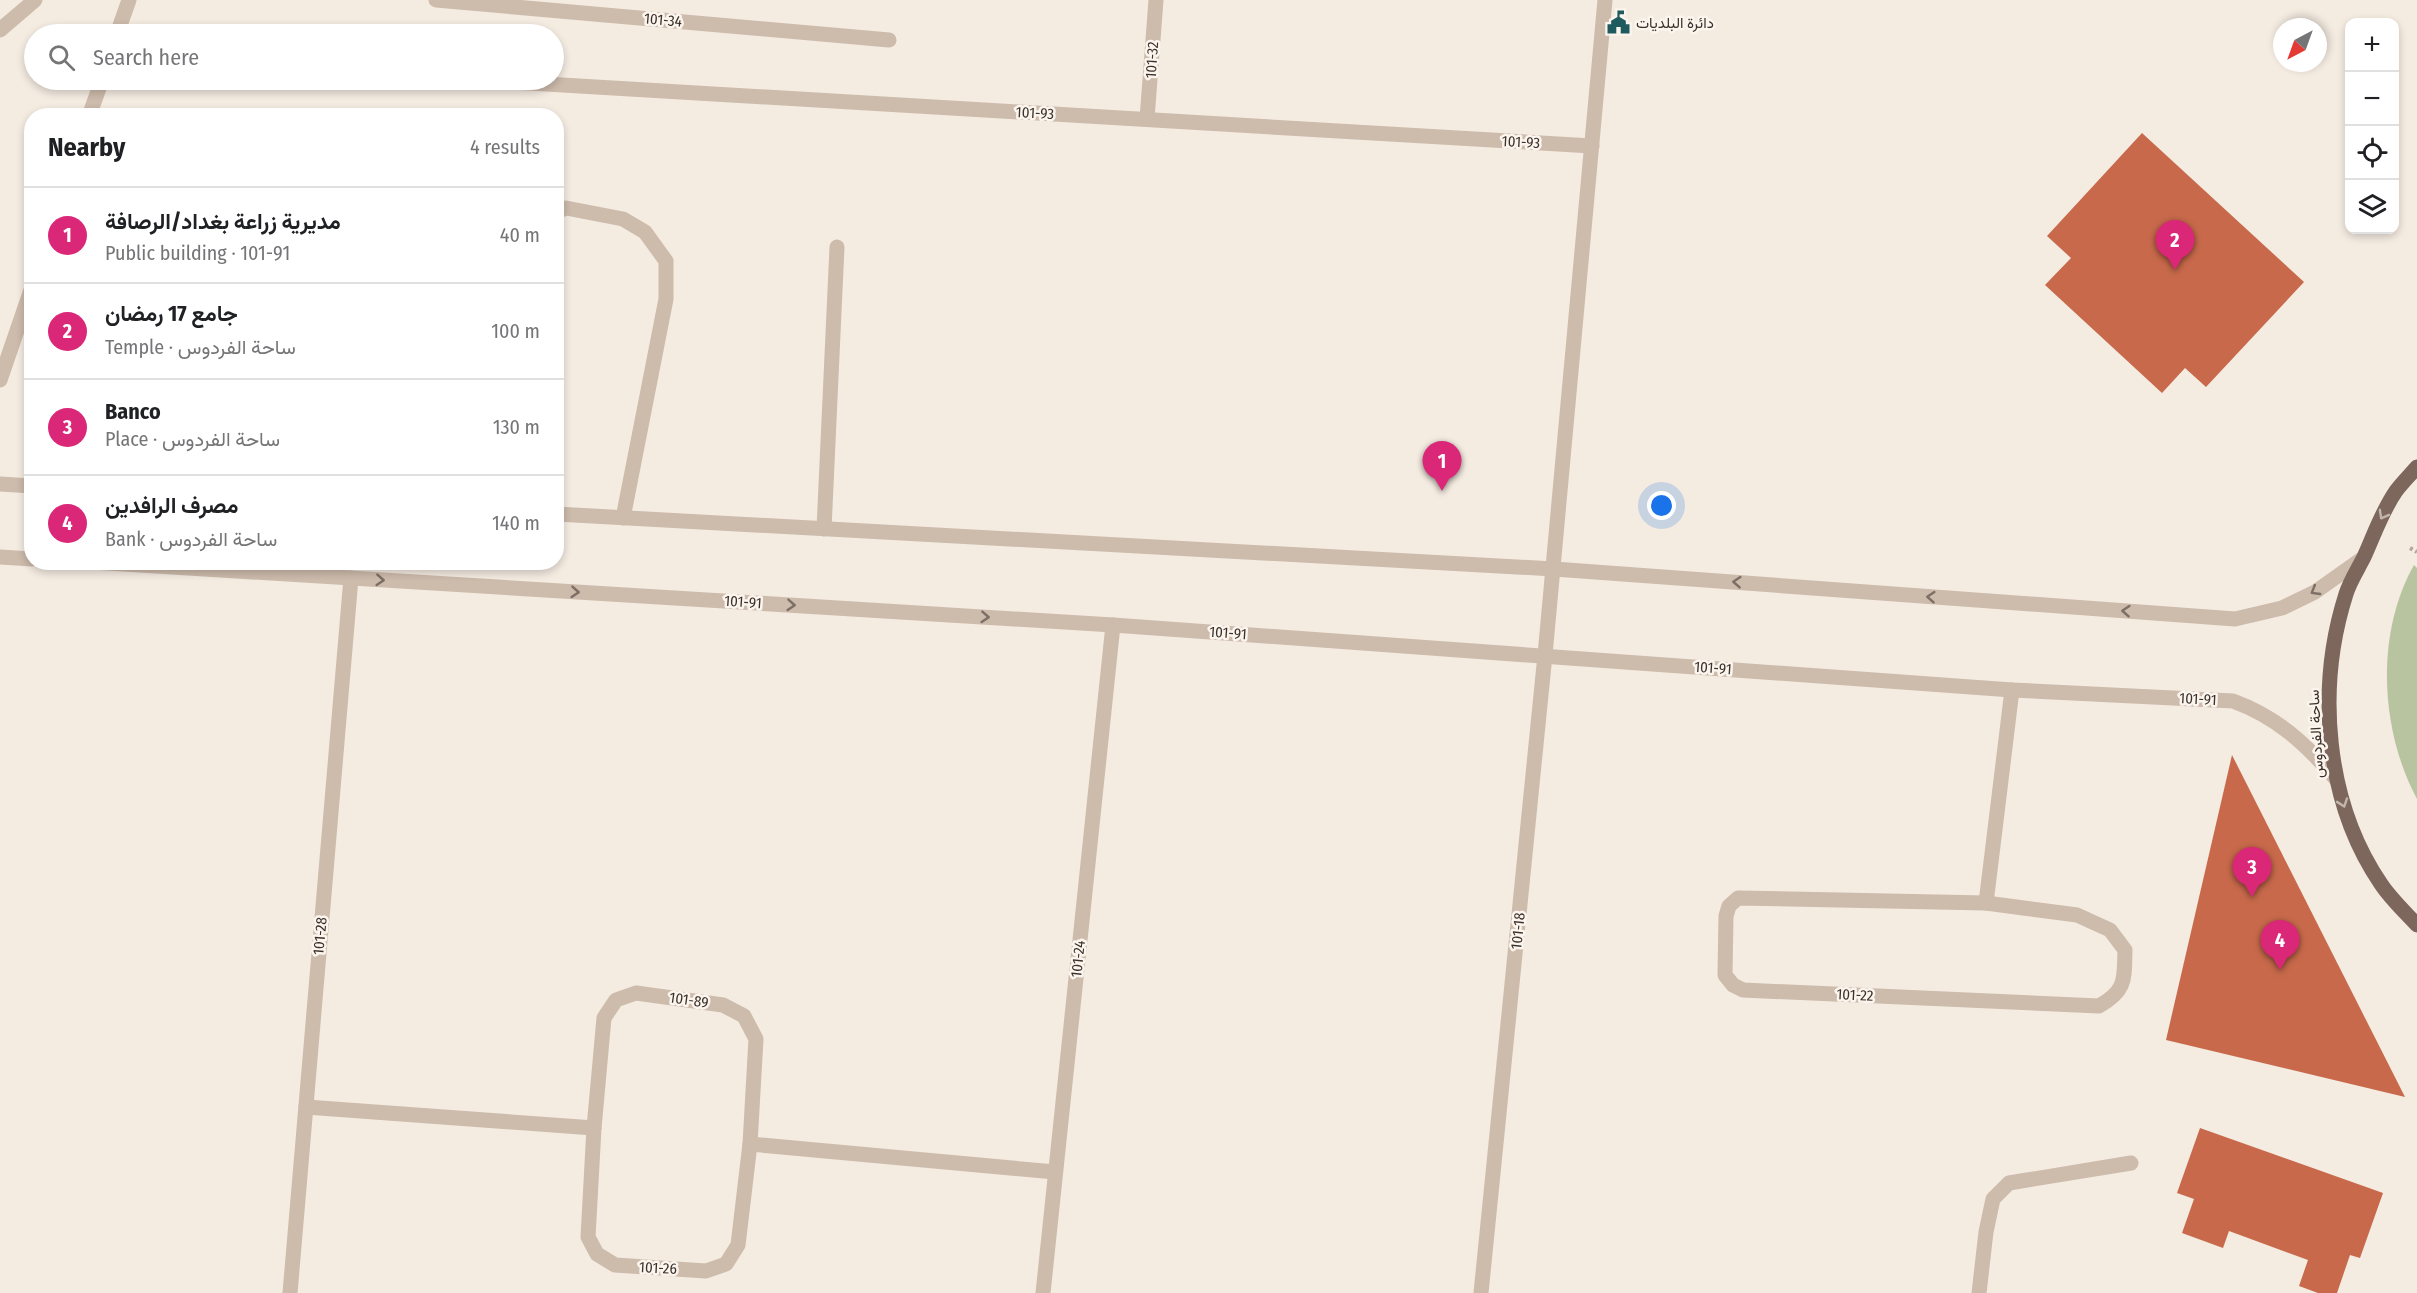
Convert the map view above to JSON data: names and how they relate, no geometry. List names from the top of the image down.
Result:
{
  "streets": {
    "main road": ["ساحة الفردوس"],
    "street": [
      "101-34",
      "101-32",
      "101-93",
      "101-91",
      "101-18",
      "101-28",
      "101-24",
      "101-22",
      "101-89",
      "101-26"
    ]
  },
  "crossings": [
    ["101-32", "101-93"],
    ["101-93", "101-18"],
    ["101-91", "ساحة الفردوس"],
    ["101-91", "101-18"],
    ["101-91", "101-28"],
    ["101-91", "101-24"],
    ["101-89", "101-26"]
  ],
  "one_way": ["ساحة الفردوس"],
  "places": {
    "public building": ["دائرة البلديات"]
  },
  "north": "bottom left",
  "page": {
    "map_buttons": ["+", "−"],
    "search": "Search here",
    "heading": ["Nearby", "4 results"],
    "list": [
      {
        "mark": "1",
        "name": "مديرية زراعة بغداد/الرصافة",
        "note": "Public building · 101-91",
        "value": "40 m"
      },
      {
        "mark": "2",
        "name": "جامع 17 رمضان",
        "note": "Temple · ساحة الفردوس",
        "value": "100 m"
      },
      {
        "mark": "3",
        "name": "Banco",
        "note": "Place · ساحة الفردوس",
        "value": "130 m"
      },
      {
        "mark": "4",
        "name": "مصرف الرافدين",
        "note": "Bank · ساحة الفردوس",
        "value": "140 m"
      }
    ],
    "pins": [
      "2",
      "1",
      "3",
      "4"
    ]
  }
}
